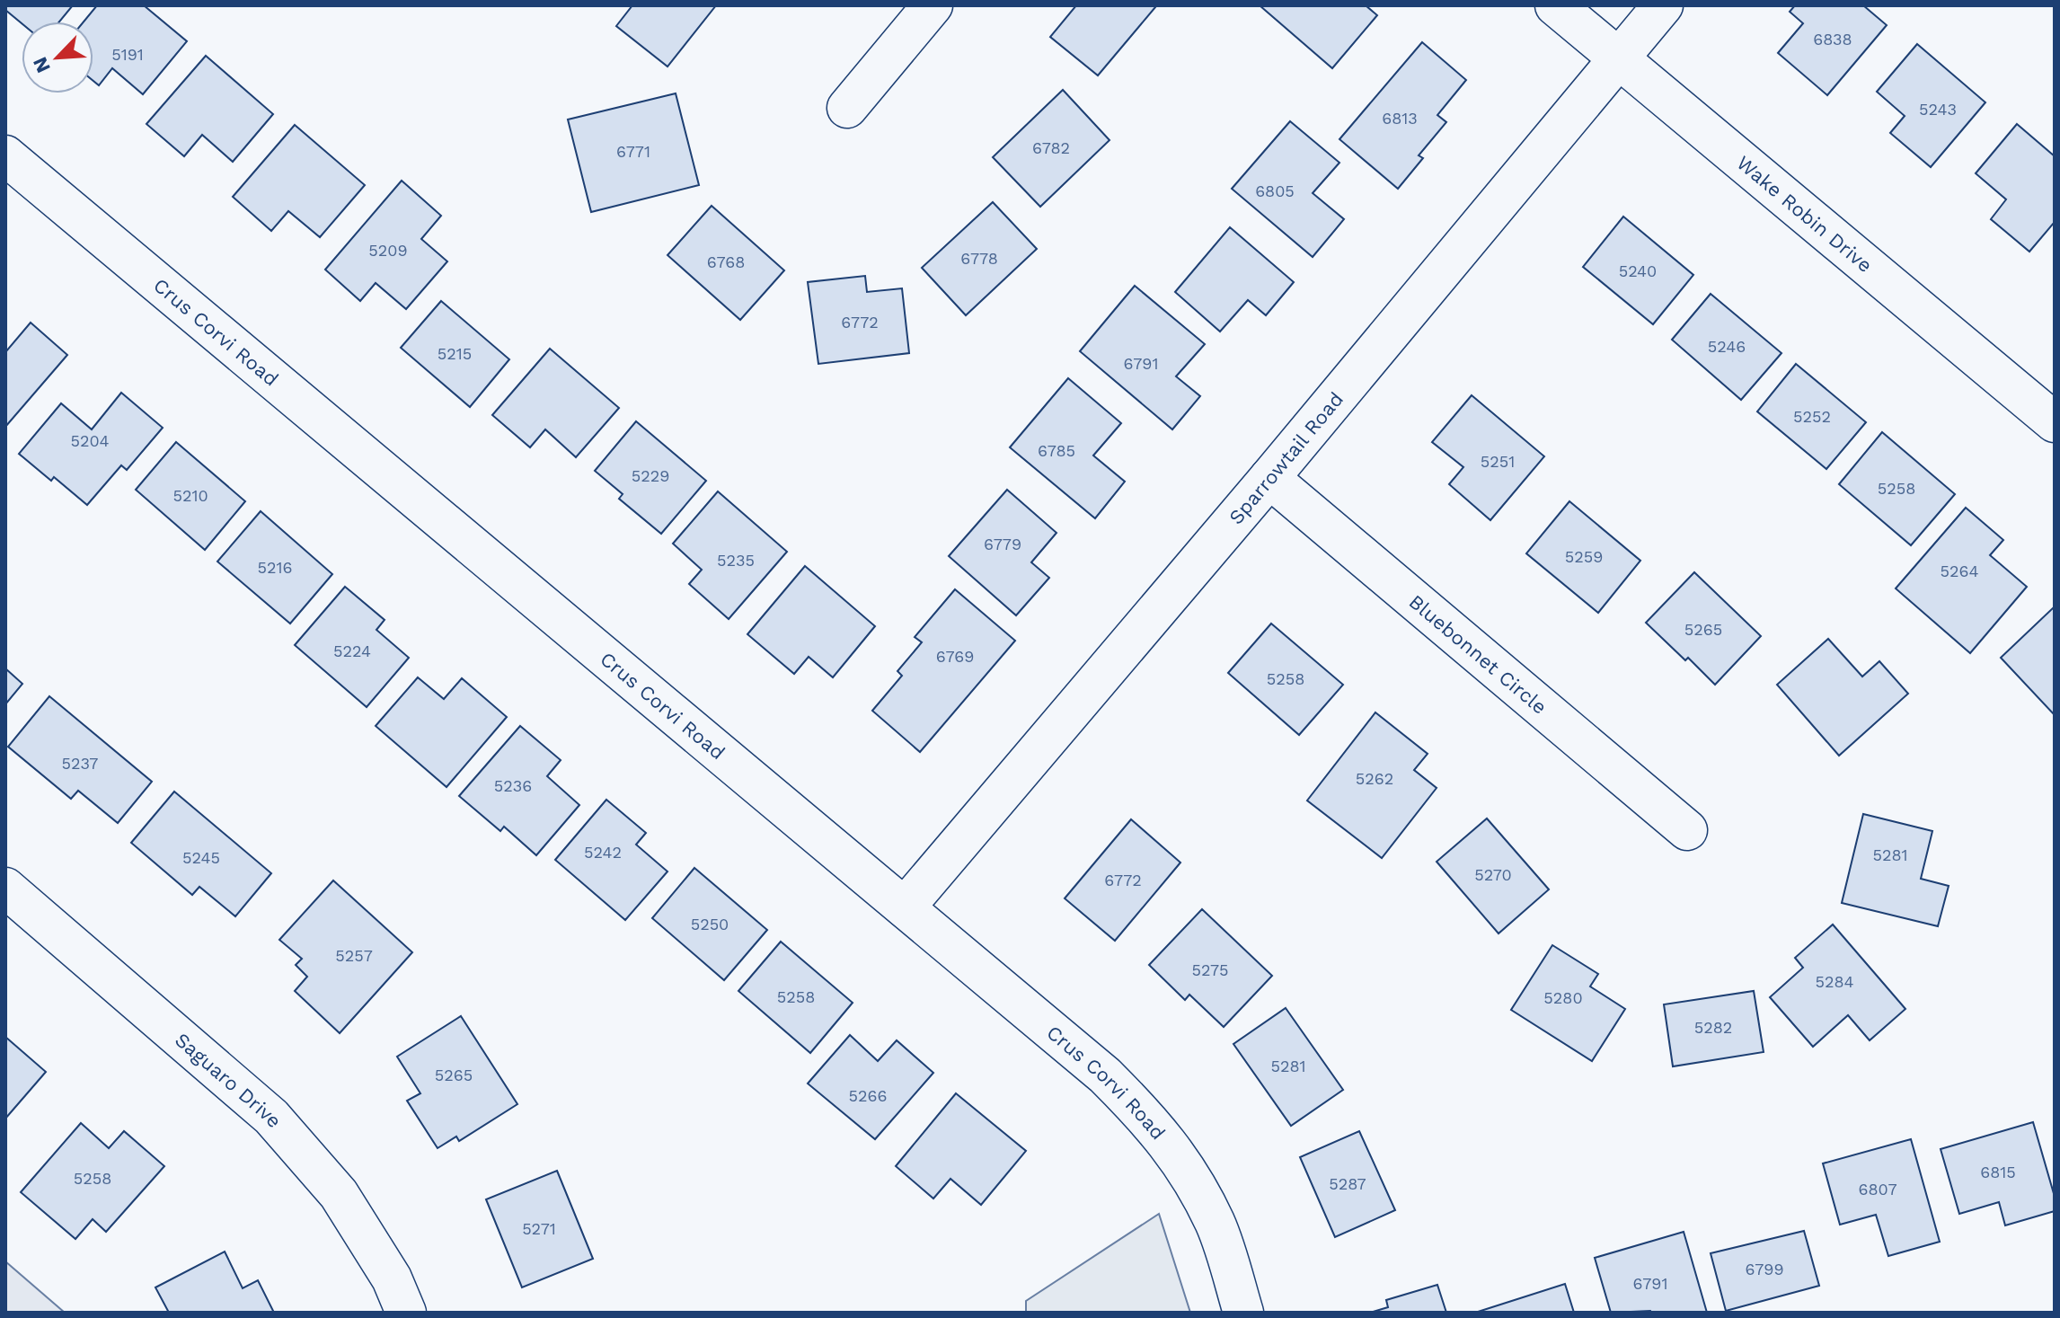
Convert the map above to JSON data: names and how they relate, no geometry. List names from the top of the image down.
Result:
{
  "streets": {
    "street": [
      "Wake Robin Drive",
      "Crus Corvi Road",
      "Sparrowtail Road",
      "Bluebonnet Circle",
      "Saguaro Drive"
    ]
  },
  "crossings": [
    ["Wake Robin Drive", "Sparrowtail Road"],
    ["Crus Corvi Road", "Sparrowtail Road"],
    ["Sparrowtail Road", "Bluebonnet Circle"]
  ],
  "house_numbers": [
    "6838",
    "5191",
    "5243",
    "6813",
    "6782",
    "6771",
    "6805",
    "5209",
    "6778",
    "6768",
    "5240",
    "6772",
    "5246",
    "5215",
    "6791",
    "5252",
    "5204",
    "6785",
    "5251",
    "5229",
    "5258",
    "5210",
    "6779",
    "5259",
    "5235",
    "5216",
    "5264",
    "5265",
    "5224",
    "6769",
    "5258",
    "5237",
    "5262",
    "5236",
    "5242",
    "5281",
    "5245",
    "5270",
    "6772",
    "5250",
    "5257",
    "5275",
    "5284",
    "5258",
    "5280",
    "5282",
    "5281",
    "5265",
    "5266",
    "6815",
    "5258",
    "5287",
    "6807",
    "5271",
    "6799",
    "6791"
  ],
  "north": "bottom left"
}
